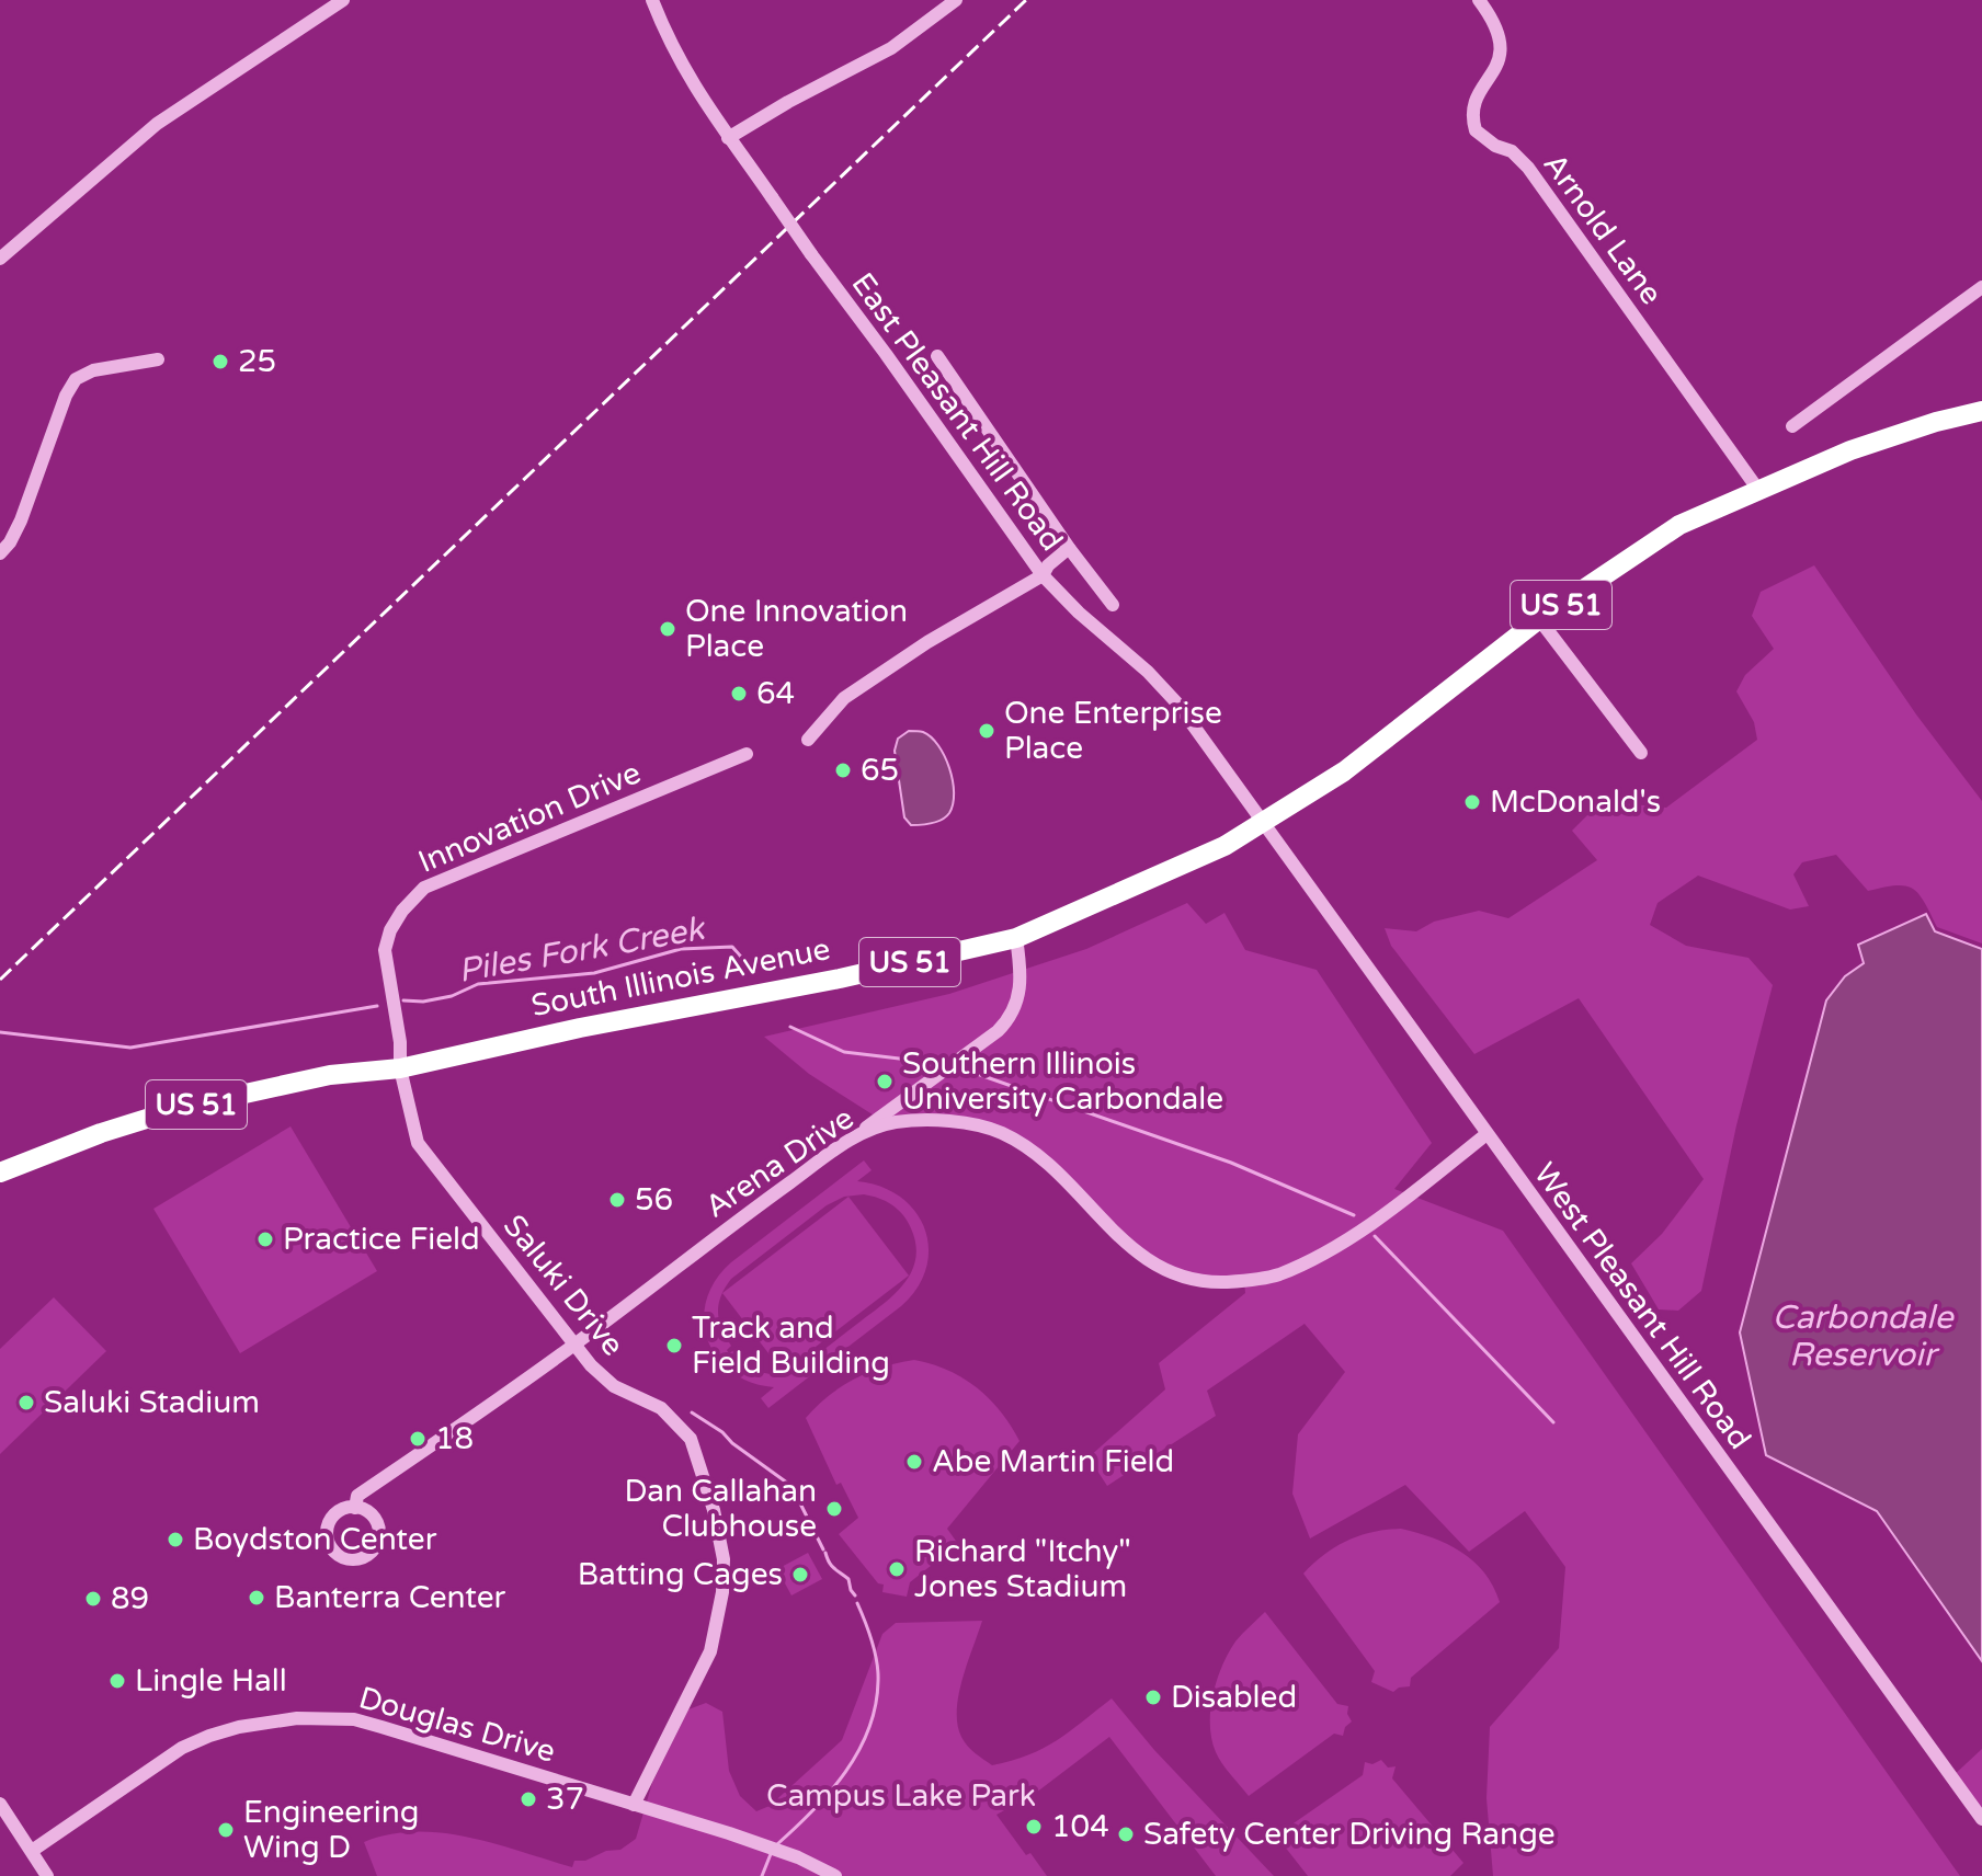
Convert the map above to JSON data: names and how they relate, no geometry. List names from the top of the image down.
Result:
{
  "streets": {
    "highway": ["US 51", "South Illinois Avenue"],
    "street": [
      "Arnold Lane",
      "East Pleasant Hill Road",
      "Innovation Drive",
      "Arena Drive",
      "Saluki Drive",
      "West Pleasant Hill Road",
      "Douglas Drive"
    ]
  },
  "crossings": [
    ["Arnold Lane", "South Illinois Avenue"],
    ["East Pleasant Hill Road", "South Illinois Avenue"],
    ["East Pleasant Hill Road", "West Pleasant Hill Road"],
    ["Innovation Drive", "South Illinois Avenue"],
    ["Innovation Drive", "Saluki Drive"],
    ["South Illinois Avenue", "Saluki Drive"],
    ["South Illinois Avenue", "West Pleasant Hill Road"],
    ["Arena Drive", "Saluki Drive"],
    ["Arena Drive", "West Pleasant Hill Road"],
    ["Saluki Drive", "Douglas Drive"]
  ],
  "water": ["Piles Fork Creek", "Carbondale Reservoir"],
  "parks": ["Campus Lake Park"],
  "places": [
    "25",
    "One Innovation Place",
    "64",
    "One Enterprise Place",
    "65",
    "McDonald's",
    "Southern Illinois University Carbondale",
    "56",
    "Practice Field",
    "Track and Field Building",
    "Saluki Stadium",
    "18",
    "Abe Martin Field",
    "Dan Callahan Clubhouse",
    "Boydston Center",
    "Richard \"Itchy\" Jones Stadium",
    "Batting Cages",
    "Banterra Center",
    "89",
    "Lingle Hall",
    "Disabled",
    "37",
    "104",
    "Engineering Wing D",
    "Safety Center Driving Range"
  ]
}
